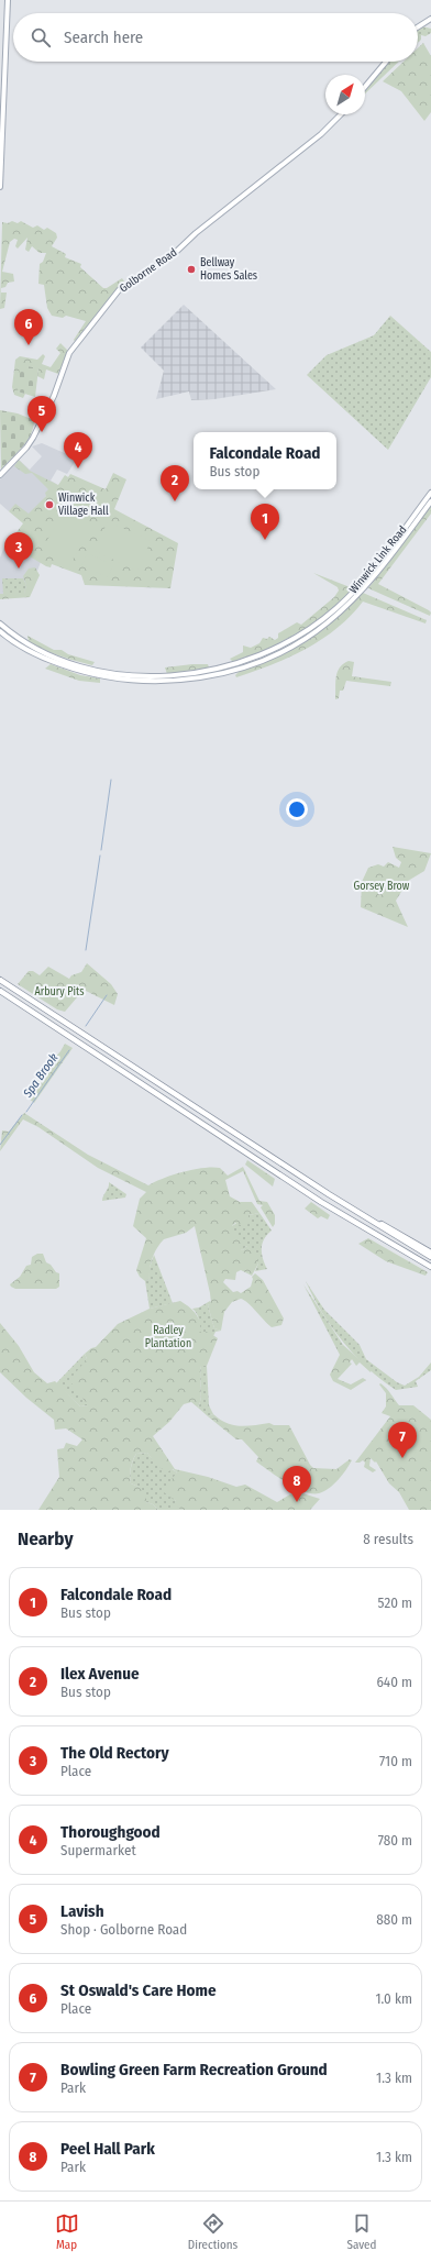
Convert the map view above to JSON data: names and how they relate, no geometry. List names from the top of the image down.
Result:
{
  "streets": {
    "main road": ["Golborne Road", "Winwick Link Road"]
  },
  "water": ["Spa Brook"],
  "parks": ["Gorsey Brow", "Arbury Pits", "Radley Plantation"],
  "places": ["Bellway Homes Sales", "Winwick Village Hall"],
  "north": "top right",
  "page": {
    "search": "Search here",
    "pins": [
      "6",
      "5",
      "4",
      "2",
      "1",
      "3",
      "7",
      "8"
    ],
    "popup": ["Falcondale Road", "Bus stop"],
    "heading": ["Nearby", "8 results"],
    "list": [
      {
        "mark": "1",
        "name": "Falcondale Road",
        "note": "Bus stop",
        "value": "520 m"
      },
      {
        "mark": "2",
        "name": "Ilex Avenue",
        "note": "Bus stop",
        "value": "640 m"
      },
      {
        "mark": "3",
        "name": "The Old Rectory",
        "note": "Place",
        "value": "710 m"
      },
      {
        "mark": "4",
        "name": "Thoroughgood",
        "note": "Supermarket",
        "value": "780 m"
      },
      {
        "mark": "5",
        "name": "Lavish",
        "note": "Shop · Golborne Road",
        "value": "880 m"
      },
      {
        "mark": "6",
        "name": "St Oswald's Care Home",
        "note": "Place",
        "value": "1.0 km"
      },
      {
        "mark": "7",
        "name": "Bowling Green Farm Recreation Ground",
        "note": "Park",
        "value": "1.3 km"
      },
      {
        "mark": "8",
        "name": "Peel Hall Park",
        "note": "Park",
        "value": "1.3 km"
      }
    ],
    "nav": ["Map", "Directions", "Saved"]
  }
}
